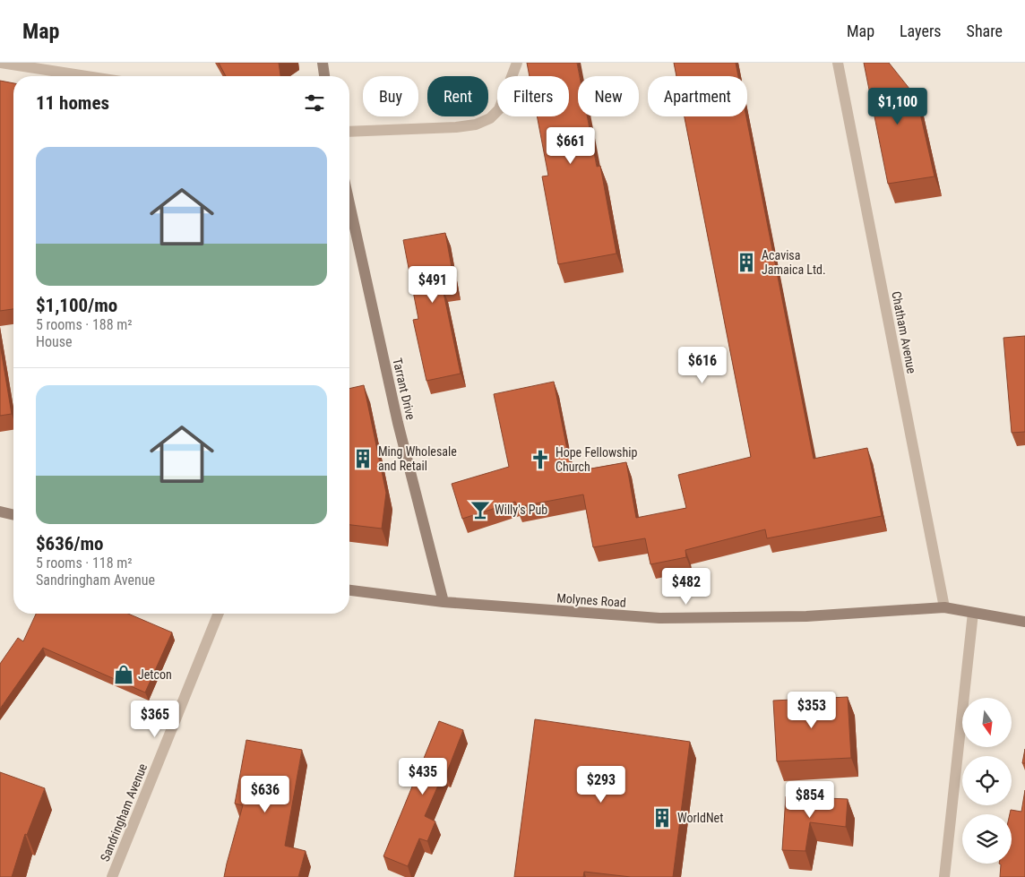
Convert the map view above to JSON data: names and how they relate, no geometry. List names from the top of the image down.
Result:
{
  "streets": {
    "main road": ["Tarrant Drive", "Molynes Road"],
    "street": ["Chatham Avenue", "Sandringham Avenue"]
  },
  "crossings": [
    ["Chatham Avenue", "Molynes Road"],
    ["Tarrant Drive", "Molynes Road"]
  ],
  "places": {
    "building": ["Acavisa Jamaica Ltd.", "Ming Wholesale and Retail", "WorldNet"],
    "church": ["Hope Fellowship Church"],
    "bar": ["Willy's Pub"],
    "shop": ["Jetcon"]
  },
  "north": "bottom",
  "page": {
    "header": "Map",
    "nav": ["Map", "Layers", "Share"],
    "chip": [
      "Buy",
      "Rent",
      "Filters",
      "New",
      "Apartment"
    ],
    "heading": "11 homes",
    "price": [
      "$1,100",
      "$661",
      "$491",
      "$616",
      "$482",
      "$353",
      "$365",
      "$435",
      "$293",
      "$636",
      "$854"
    ],
    "list": [
      {
        "name": "$1,100/mo",
        "note": "5 rooms · 188 m² · House"
      },
      {
        "name": "$636/mo",
        "note": "5 rooms · 118 m² · Sandringham Avenue"
      }
    ]
  }
}
